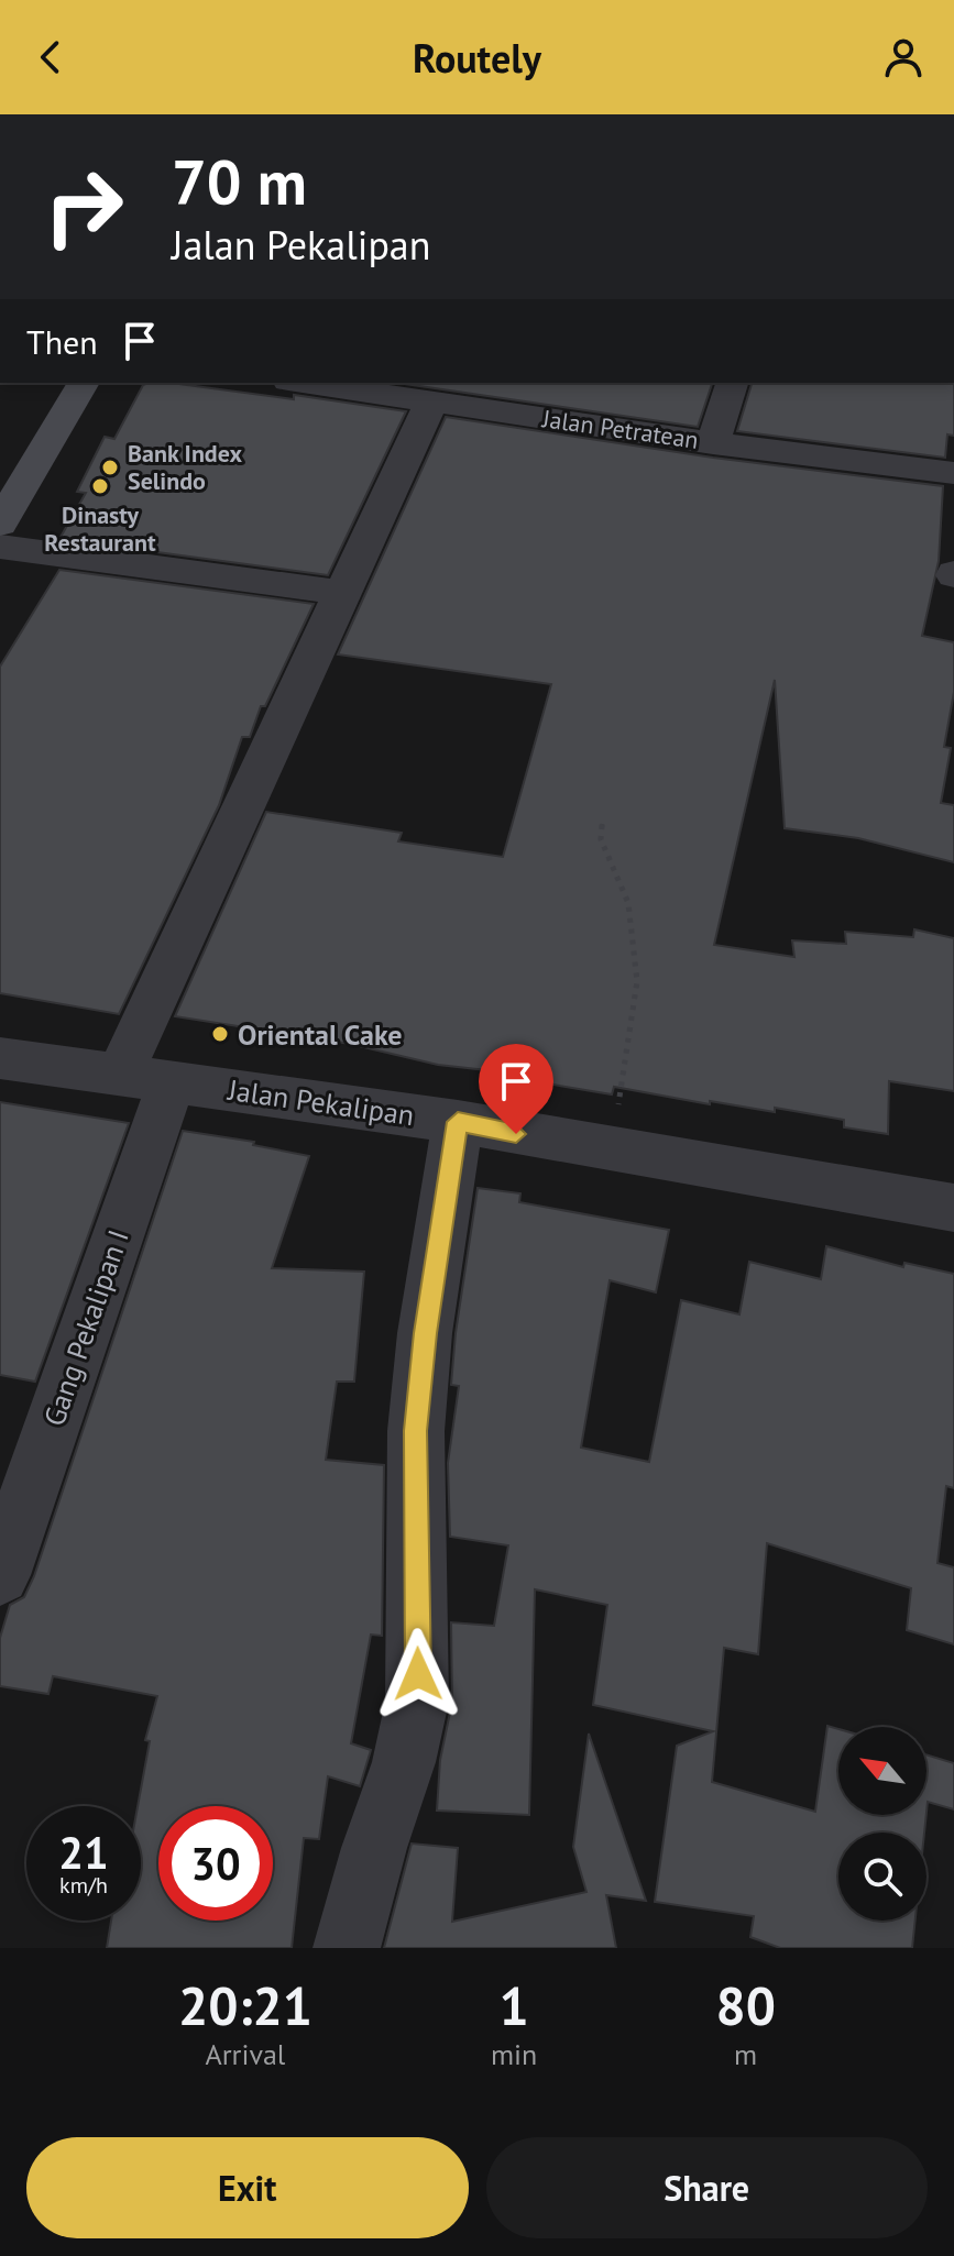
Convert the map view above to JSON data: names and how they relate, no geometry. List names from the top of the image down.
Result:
{
  "streets": {
    "street": ["Jalan Petratean", "Jalan Pekalipan", "Gang Pekalipan I"]
  },
  "crossings": [
    ["Jalan Petratean", "Gang Pekalipan I"],
    ["Jalan Pekalipan", "Gang Pekalipan I"]
  ],
  "places": ["Bank Index Selindo", "Dinasty Restaurant", "Oriental Cake"],
  "north": "top left",
  "page": {
    "header": "Routely",
    "turn": ["70 m", "Jalan Pekalipan"],
    "then": "Then",
    "speed": "21 km/h",
    "limit": "30",
    "eta": [
      "20:21",
      "Arrival",
      "1",
      "min",
      "80",
      "m"
    ],
    "buttons": ["Exit", "Share"]
  }
}
